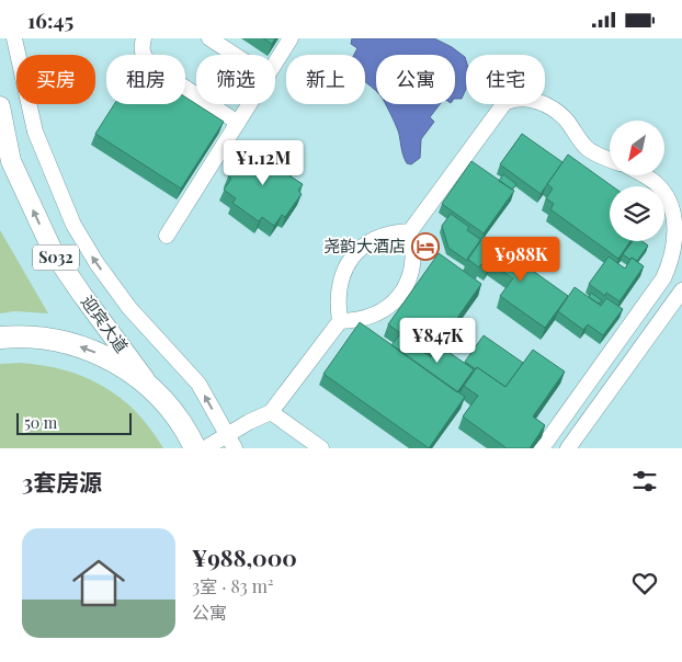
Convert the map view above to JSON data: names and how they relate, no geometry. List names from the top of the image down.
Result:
{
  "streets": {
    "main road": ["S032", "迎宾大道"]
  },
  "one_way": ["迎宾大道"],
  "places": {
    "hotel": ["尧韵大酒店"]
  },
  "scale_bar": "50 m",
  "north": "bottom left",
  "page": {
    "status": "16:45",
    "chip": [
      "买房",
      "租房",
      "筛选",
      "新上",
      "公寓",
      "住宅"
    ],
    "price": ["¥1.12M", "¥988K", "¥847K"],
    "scale": "50 m",
    "heading": "3套房源",
    "list": [
      {
        "name": "¥988,000",
        "note": "3室 · 83 m² · 公寓"
      }
    ]
  }
}
